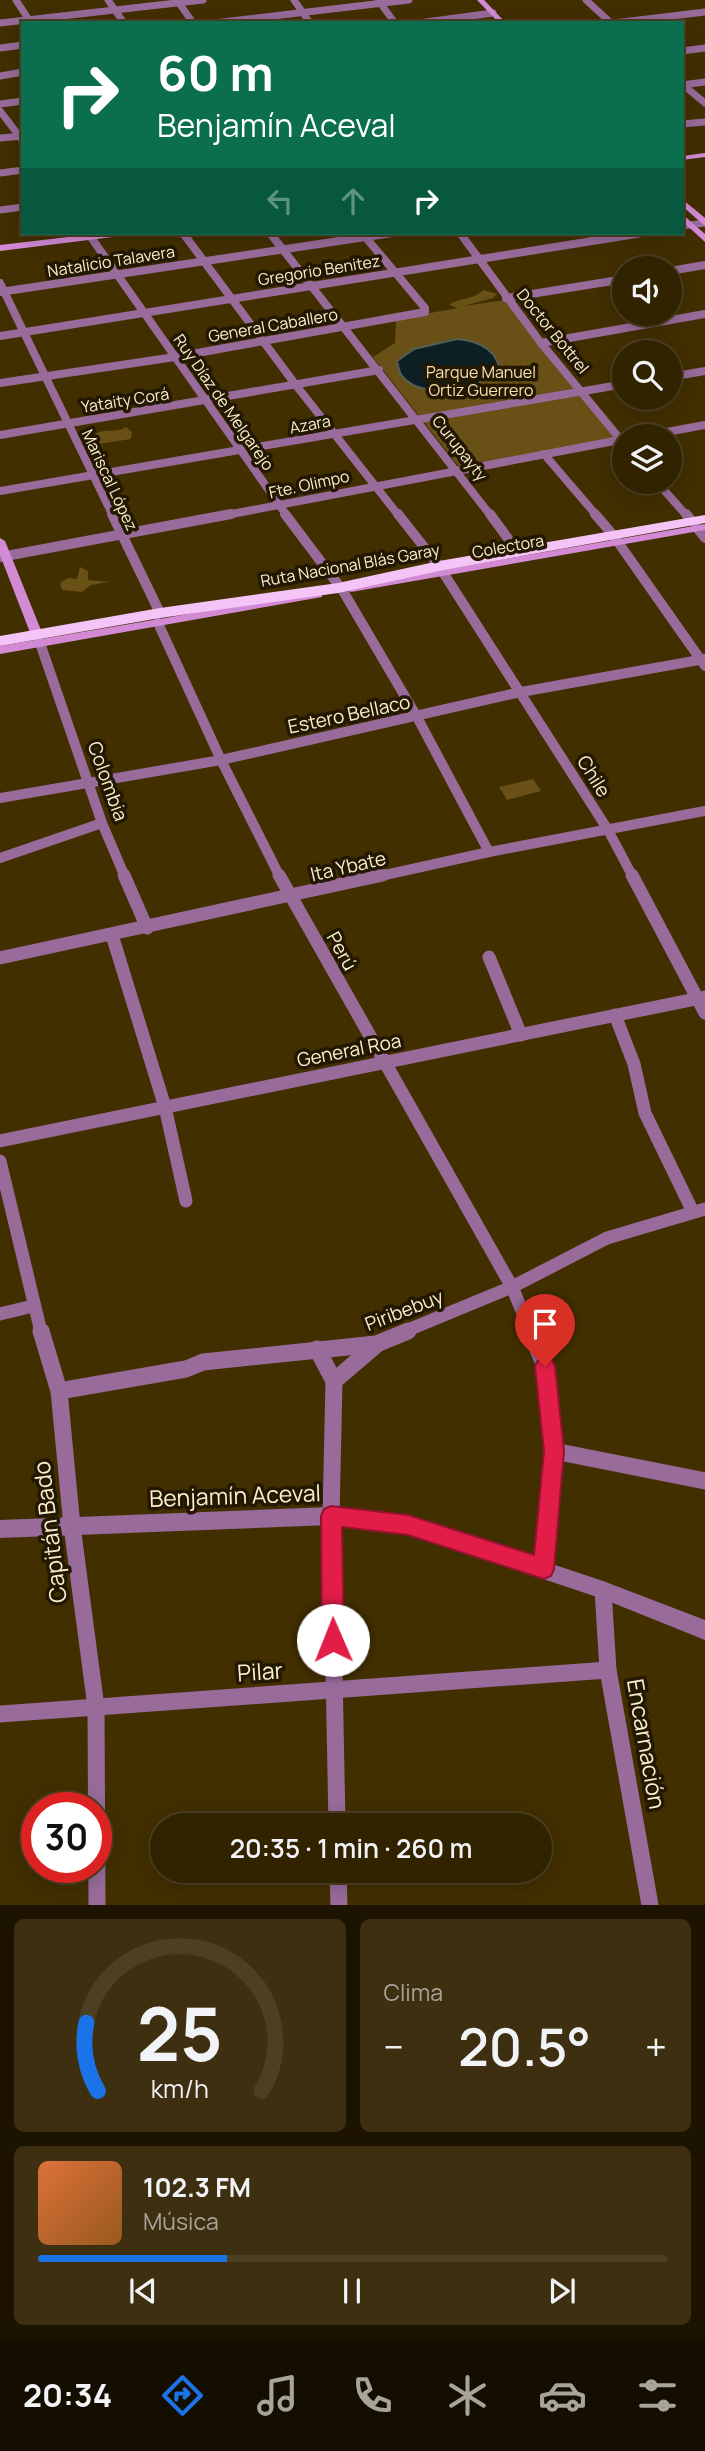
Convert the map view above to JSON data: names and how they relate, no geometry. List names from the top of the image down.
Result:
{
  "streets": {
    "highway": ["Ruta Nacional Blás Garay"],
    "main road": ["Colectora"],
    "street": [
      "Natalicio Talavera",
      "Gregorio Benitez",
      "General Caballero",
      "Doctor Bottrel",
      "Yataity Corá",
      "Ruy Díaz de Melgarejo",
      "Azara",
      "Curupayty",
      "Mariscal López",
      "Fte. Olimpo",
      "Estero Bellaco",
      "Chile",
      "Colombia",
      "Ita Ybate",
      "Perú",
      "General Roa",
      "Piribebuy",
      "Benjamín Aceval",
      "Capitán Bado",
      "Pilar",
      "Encarnación"
    ]
  },
  "crossings": [
    ["Natalicio Talavera", "Ruy Díaz de Melgarejo"],
    ["Natalicio Talavera", "Curupayty"],
    ["Natalicio Talavera", "Mariscal López"],
    ["Natalicio Talavera", "Chile"],
    ["Gregorio Benitez", "General Caballero"],
    ["Gregorio Benitez", "Doctor Bottrel"],
    ["Gregorio Benitez", "Ruy Díaz de Melgarejo"],
    ["Gregorio Benitez", "Curupayty"],
    ["Gregorio Benitez", "Mariscal López"],
    ["Gregorio Benitez", "Chile"],
    ["General Caballero", "Ruy Díaz de Melgarejo"],
    ["General Caballero", "Curupayty"],
    ["General Caballero", "Mariscal López"],
    ["General Caballero", "Chile"],
    ["Doctor Bottrel", "Azara"],
    ["Yataity Corá", "Ruy Díaz de Melgarejo"],
    ["Yataity Corá", "Curupayty"],
    ["Yataity Corá", "Mariscal López"],
    ["Yataity Corá", "Chile"],
    ["Ruy Díaz de Melgarejo", "Azara"],
    ["Ruy Díaz de Melgarejo", "Fte. Olimpo"],
    ["Ruy Díaz de Melgarejo", "Ruta Nacional Blás Garay"],
    ["Ruy Díaz de Melgarejo", "Estero Bellaco"],
    ["Ruy Díaz de Melgarejo", "Ita Ybate"],
    ["Azara", "Curupayty"],
    ["Azara", "Mariscal López"],
    ["Azara", "Chile"],
    ["Curupayty", "Fte. Olimpo"],
    ["Curupayty", "Ruta Nacional Blás Garay"],
    ["Mariscal López", "Fte. Olimpo"],
    ["Mariscal López", "Ruta Nacional Blás Garay"],
    ["Mariscal López", "Perú"],
    ["Fte. Olimpo", "Chile"],
    ["Colectora", "Ruta Nacional Blás Garay"],
    ["Colectora", "Chile"],
    ["Ruta Nacional Blás Garay", "Chile"],
    ["Ruta Nacional Blás Garay", "Colombia"],
    ["Ruta Nacional Blás Garay", "Perú"],
    ["Estero Bellaco", "Chile"],
    ["Estero Bellaco", "Colombia"],
    ["Estero Bellaco", "Perú"],
    ["Chile", "Ita Ybate"],
    ["Chile", "General Roa"],
    ["Colombia", "Ita Ybate"],
    ["Ita Ybate", "Perú"],
    ["Perú", "General Roa"],
    ["Perú", "Piribebuy"],
    ["Piribebuy", "Capitán Bado"],
    ["Benjamín Aceval", "Capitán Bado"],
    ["Benjamín Aceval", "Encarnación"],
    ["Capitán Bado", "Pilar"],
    ["Pilar", "Encarnación"]
  ],
  "parks": ["Parque Manuel Ortiz Guerrero"],
  "page": {
    "turn": ["60 m", "Benjamín Aceval"],
    "limit": "30",
    "trip": "20:35 · 1 min · 260 m",
    "tile": "Clima",
    "heat": ["−", "20.5°", "+"],
    "song": ["102.3 FM", "Música"],
    "tabs": "20:34",
    "gauge": ["25", "km/h"]
  }
}
